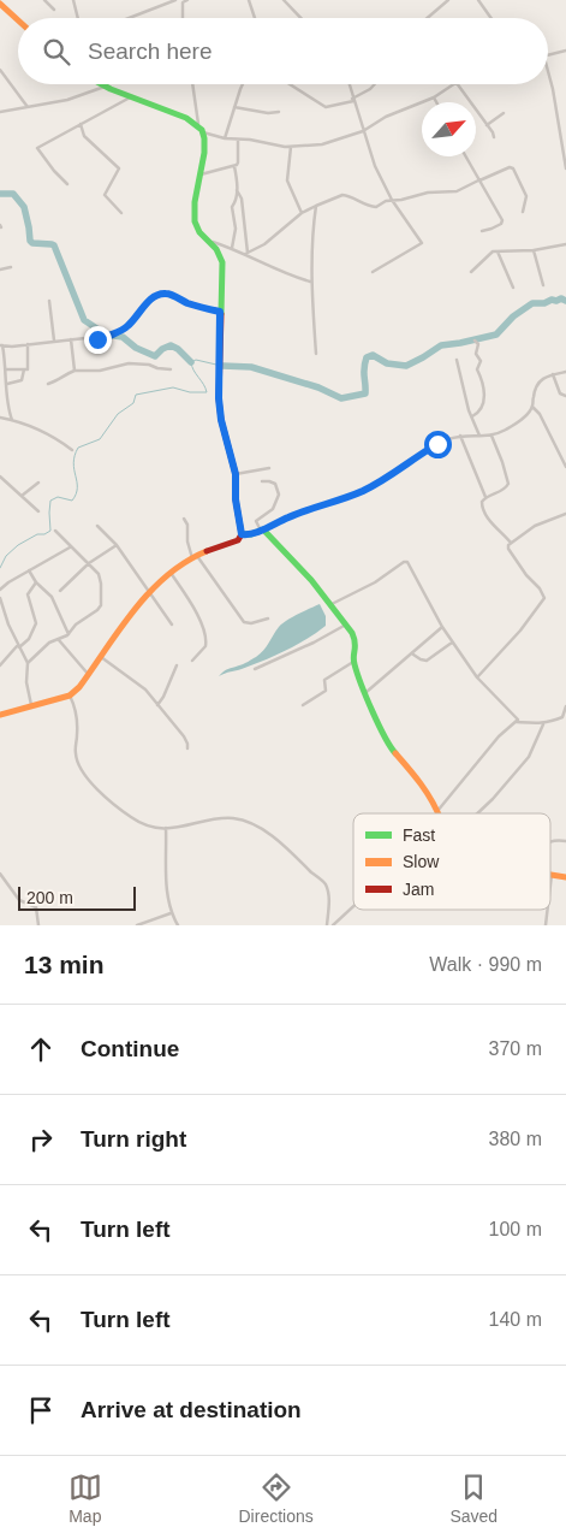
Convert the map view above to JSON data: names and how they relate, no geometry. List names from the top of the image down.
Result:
{
  "legend": ["Fast", "Slow", "Jam"],
  "scale_bar": "200 m",
  "north": "top right",
  "page": {
    "search": "Search here",
    "scale": "200 m",
    "heading": ["13 min", "Walk · 990 m"],
    "list": [
      ["Continue", "370 m"],
      ["Turn right", "380 m"],
      ["Turn left", "100 m"],
      ["Turn left", "140 m"],
      "Arrive at destination"
    ],
    "nav": ["Map", "Directions", "Saved"]
  }
}
